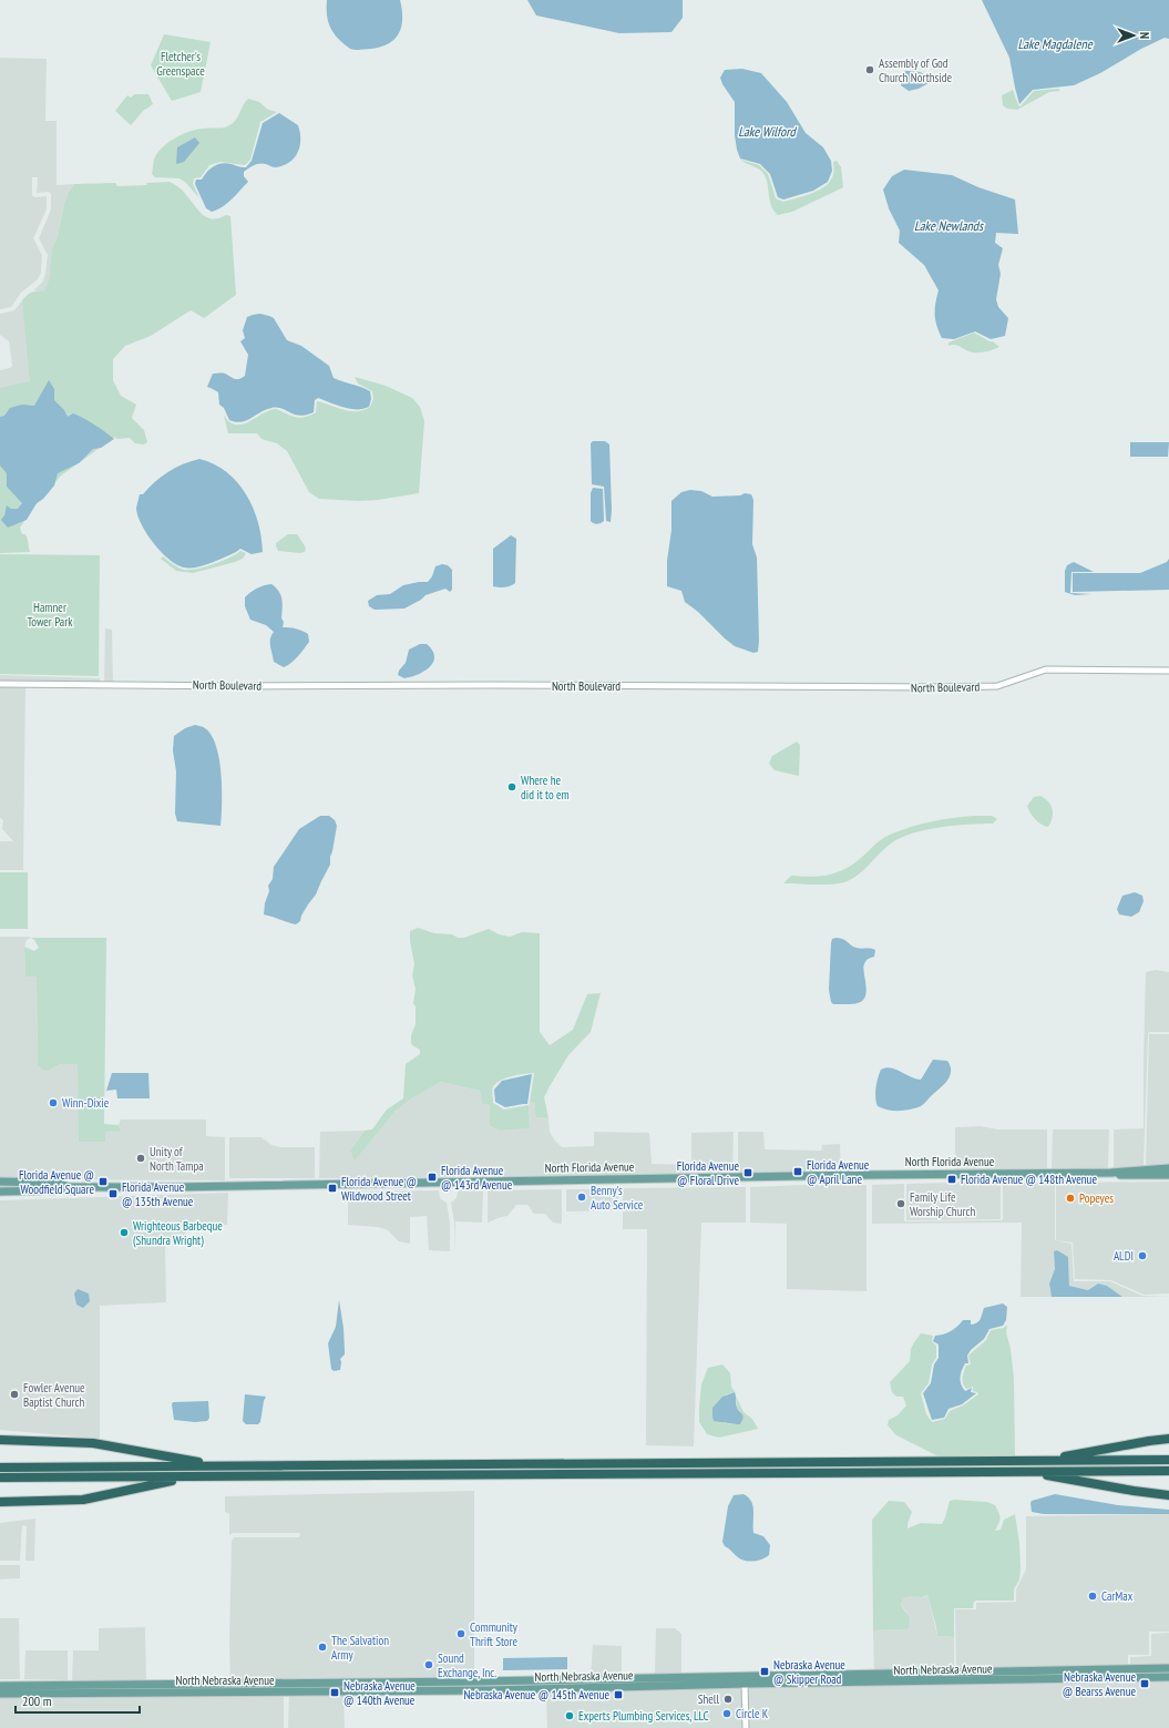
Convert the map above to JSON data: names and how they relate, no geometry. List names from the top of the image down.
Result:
{
  "streets": {
    "main road": ["North Florida Avenue", "North Nebraska Avenue"],
    "street": ["North Boulevard"]
  },
  "water": ["Lake Magdalene", "Lake Wilford", "Lake Newlands"],
  "parks": ["Fletcher's Greenspace", "Hamner Tower Park"],
  "places": {
    "other": [
      "Assembly of God Church Northside",
      "Where he did it to em",
      "Winn-Dixie",
      "Unity of North Tampa",
      "Benny's Auto Service",
      "Popeyes",
      "Family Life Worship Church",
      "Wrighteous Barbeque (Shundra Wright)",
      "ALDI",
      "Fowler Avenue Baptist Church",
      "CarMax",
      "Community Thrift Store",
      "The Salvation Army",
      "Sound Exchange, Inc.",
      "Shell",
      "Circle K",
      "Experts Plumbing Services, LLC"
    ],
    "transit": [
      "Florida Avenue @ April Lane",
      "Florida Avenue @ Floral Drive",
      "Florida Avenue @ 143rd Avenue",
      "Florida Avenue @ 148th Avenue",
      "Florida Avenue @ Woodfield Square",
      "Florida Avenue @ Wildwood Street",
      "Florida Avenue @ 135th Avenue",
      "Nebraska Avenue @ Skipper Road",
      "Nebraska Avenue @ Bearss Avenue",
      "Nebraska Avenue @ 140th Avenue",
      "Nebraska Avenue @ 145th Avenue"
    ]
  },
  "scale_bar": "200 m",
  "north": "right"
}
